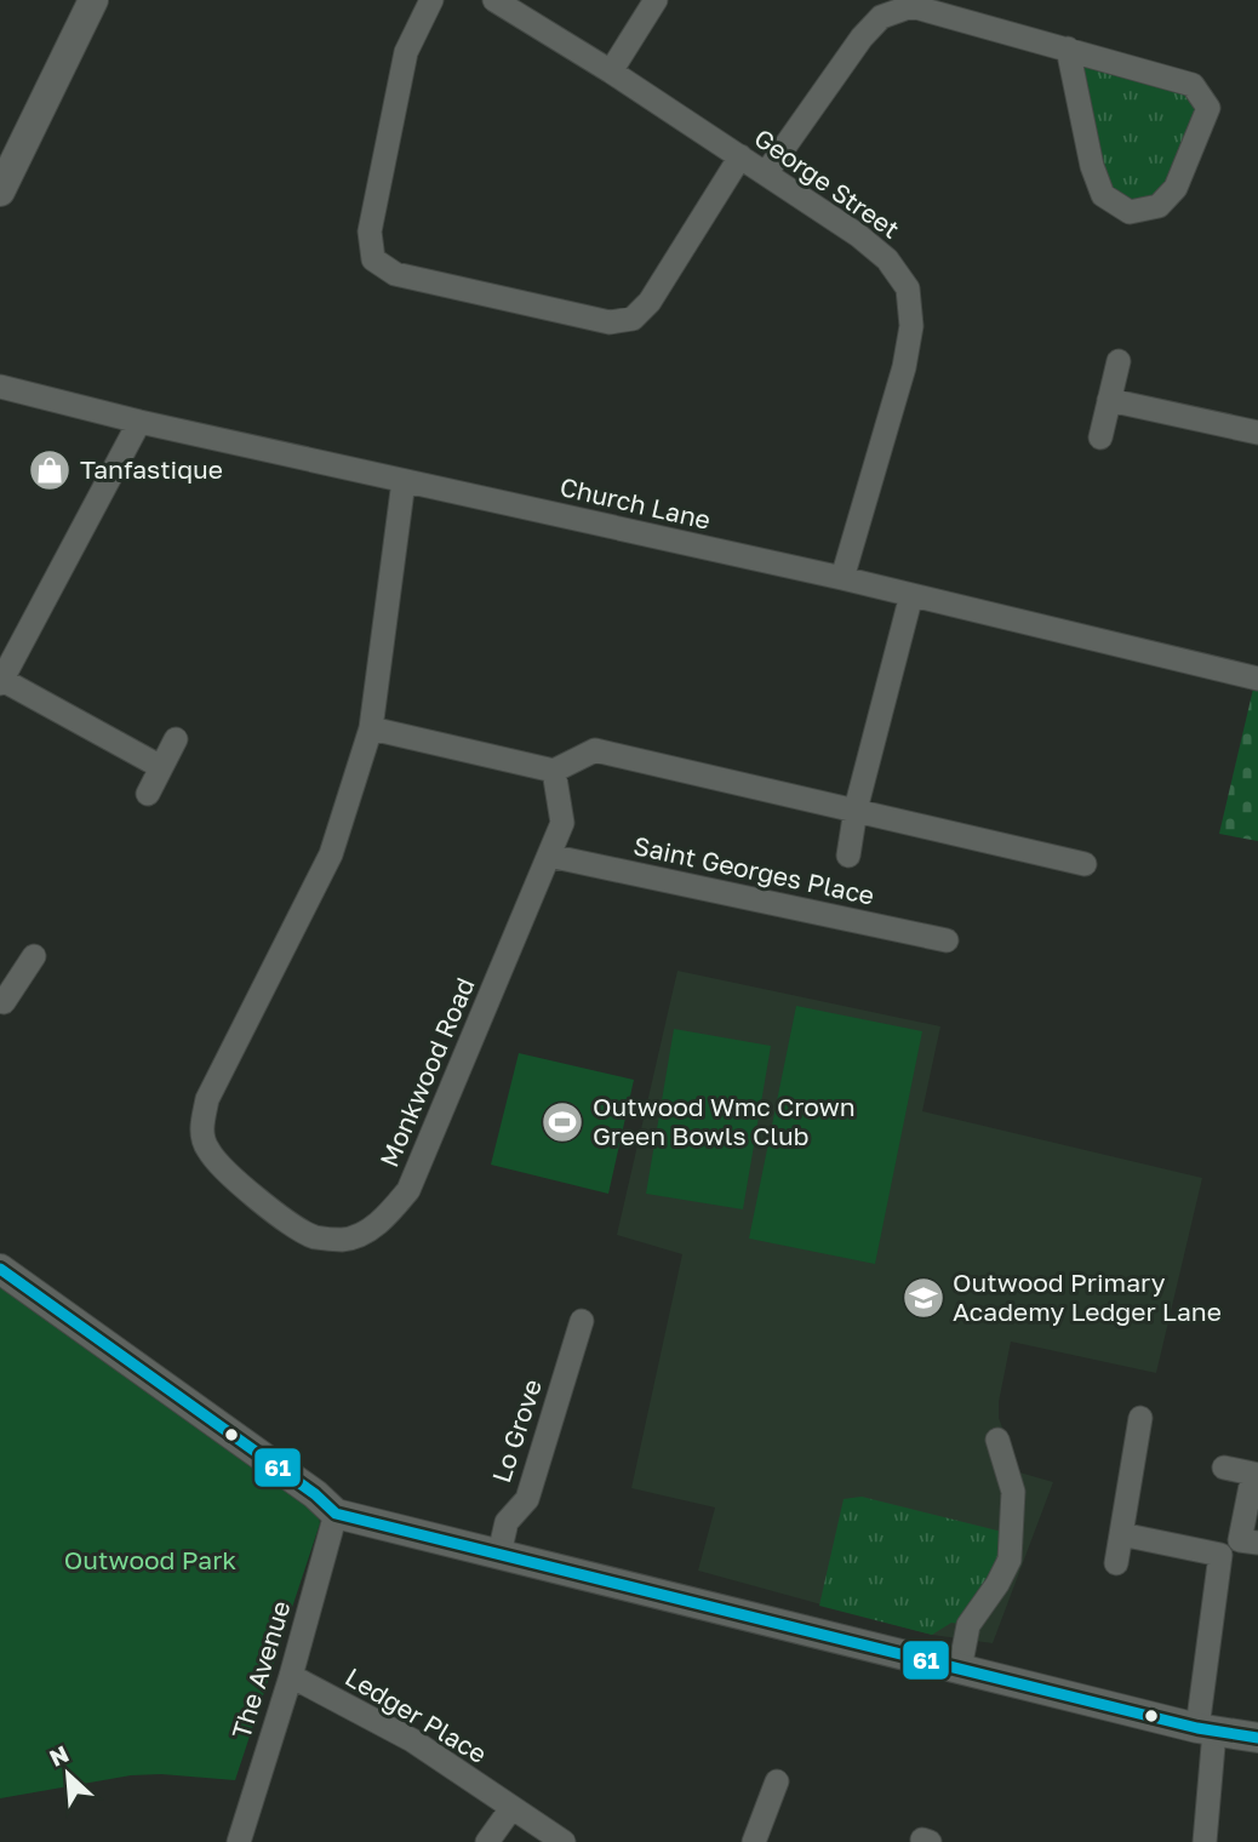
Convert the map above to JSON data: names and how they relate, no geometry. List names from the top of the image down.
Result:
{
  "streets": {
    "street": [
      "George Street",
      "Church Lane",
      "Saint Georges Place",
      "Monkwood Road",
      "Lo Grove",
      "The Avenue",
      "Ledger Place"
    ]
  },
  "crossings": [
    ["George Street", "Church Lane"],
    ["Church Lane", "Monkwood Road"],
    ["Saint Georges Place", "Monkwood Road"],
    ["The Avenue", "Ledger Place"]
  ],
  "parks": ["Outwood Park"],
  "places": {
    "shop": ["Tanfastique"],
    "sports": ["Outwood Wmc Crown Green Bowls Club"],
    "school or university": ["Outwood Primary Academy Ledger Lane"]
  },
  "lines": ["transit line 61"],
  "north": "top left"
}
